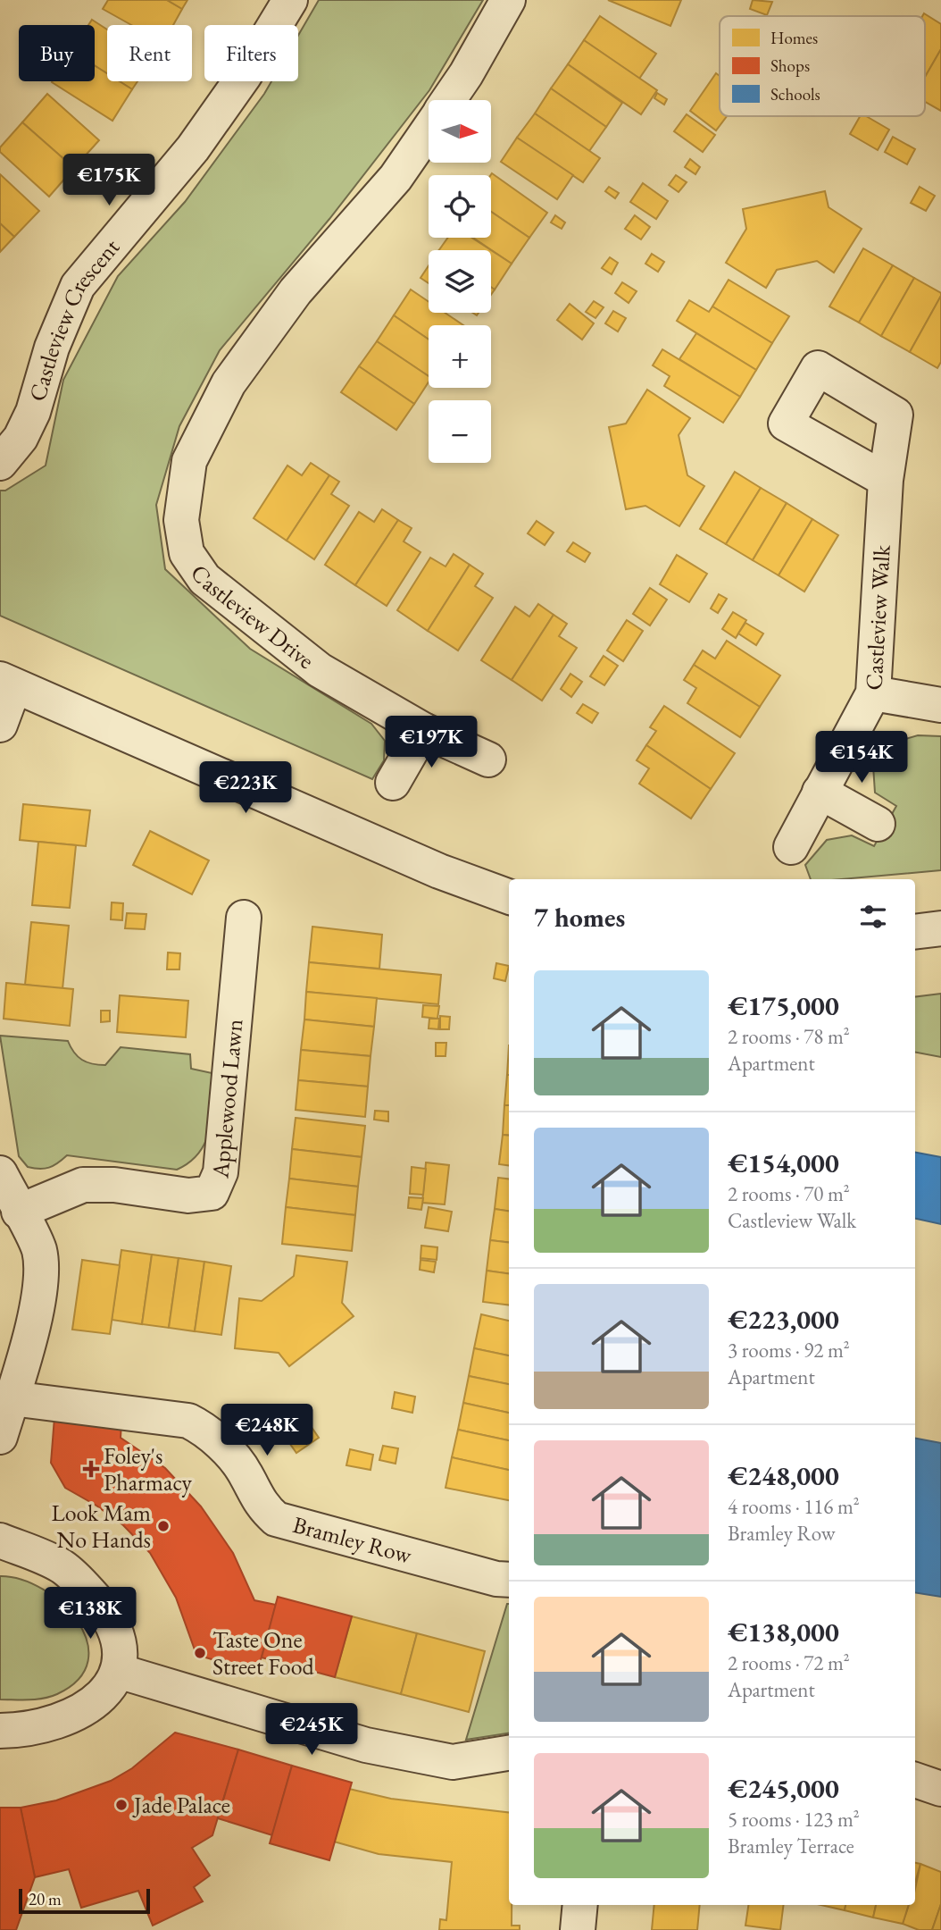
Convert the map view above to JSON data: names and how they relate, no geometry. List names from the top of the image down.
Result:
{
  "streets": {
    "street": [
      "Castleview Crescent",
      "Castleview Drive",
      "Castleview Walk",
      "Applewood Lawn",
      "Bramley Row"
    ]
  },
  "places": {
    "health": ["Foley's Pharmacy"],
    "other": ["Look Mam No Hands", "Taste One Street Food", "Jade Palace"]
  },
  "legend": ["Homes", "Shops", "Schools"],
  "scale_bar": "20 m",
  "north": "right",
  "page": {
    "chip": ["Buy", "Rent", "Filters"],
    "map_buttons": ["+", "−"],
    "price": [
      "€175K",
      "€197K",
      "€154K",
      "€223K",
      "€248K",
      "€138K",
      "€245K"
    ],
    "heading": "7 homes",
    "list": [
      {
        "name": "€175,000",
        "note": "2 rooms · 78 m² · Apartment"
      },
      {
        "name": "€154,000",
        "note": "2 rooms · 70 m² · Castleview Walk"
      },
      {
        "name": "€223,000",
        "note": "3 rooms · 92 m² · Apartment"
      },
      {
        "name": "€248,000",
        "note": "4 rooms · 116 m² · Bramley Row"
      },
      {
        "name": "€138,000",
        "note": "2 rooms · 72 m² · Apartment"
      },
      {
        "name": "€245,000",
        "note": "5 rooms · 123 m² · Bramley Terrace"
      }
    ],
    "scale": "20 m"
  }
}
